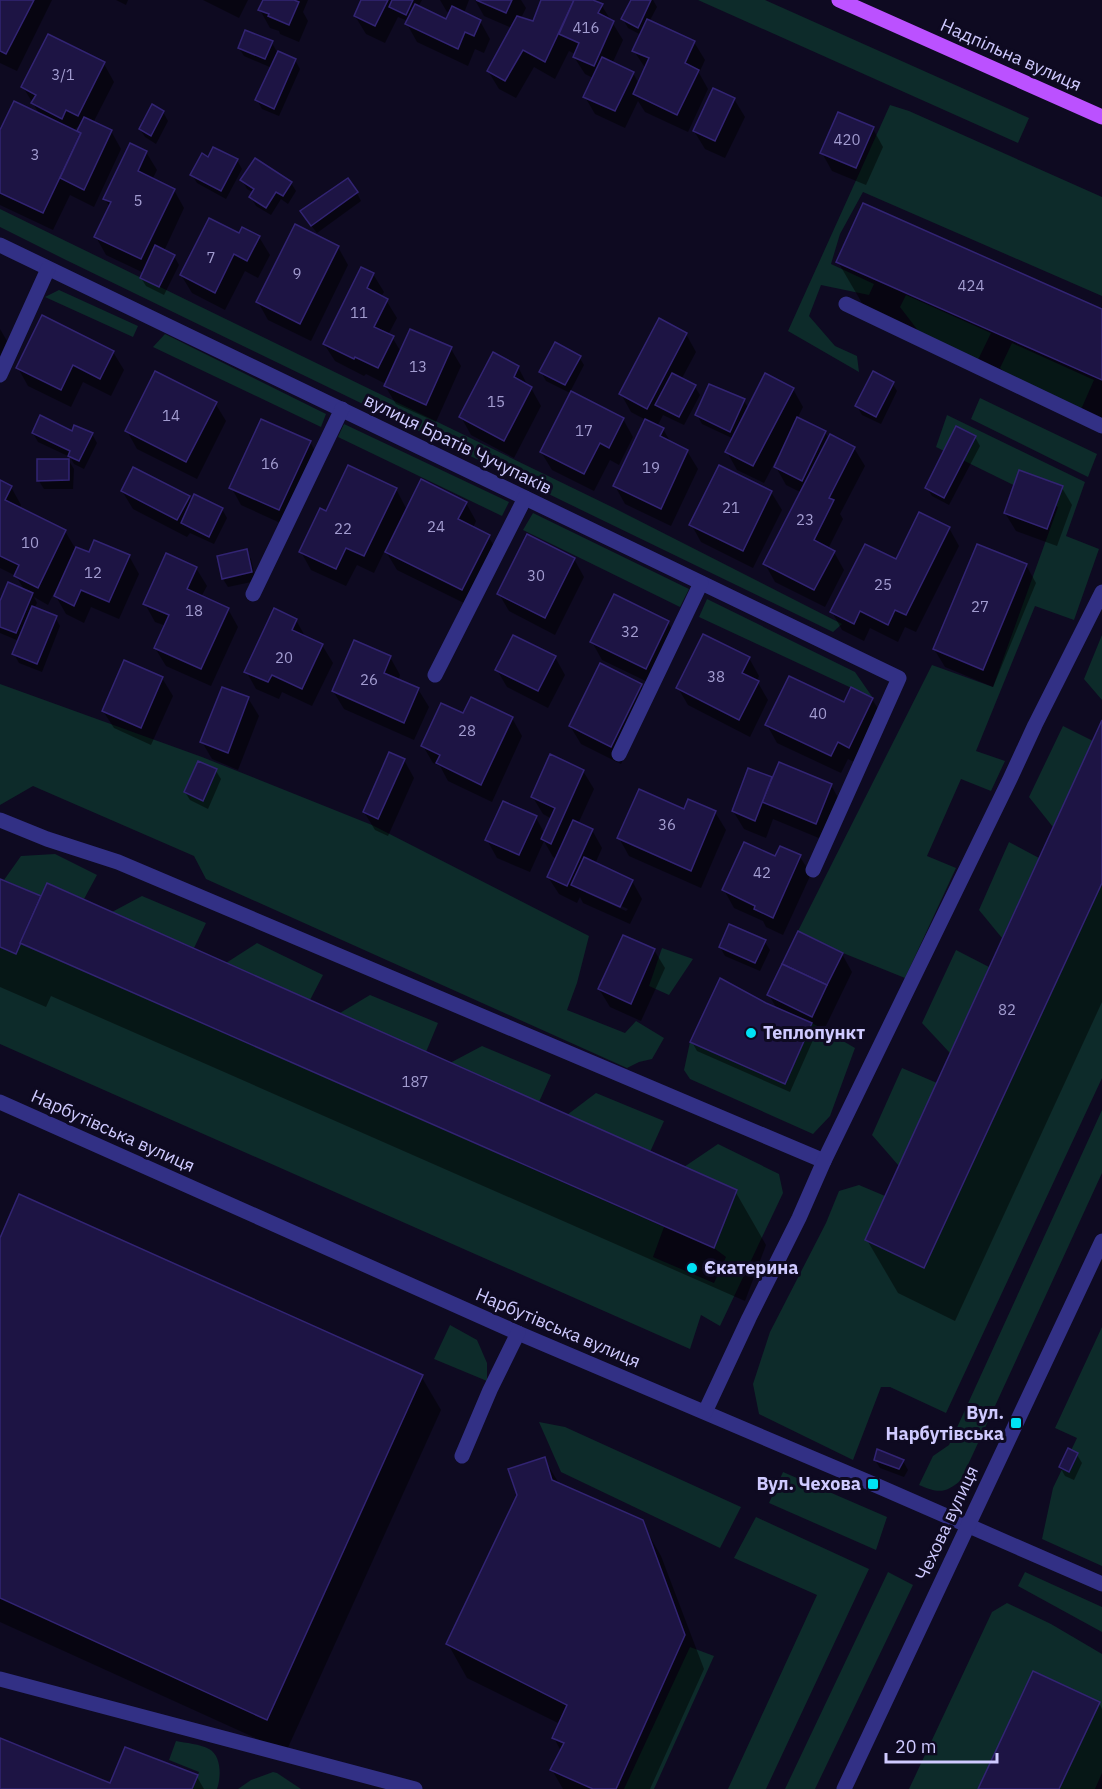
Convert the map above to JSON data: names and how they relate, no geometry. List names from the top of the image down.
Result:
{
  "streets": {
    "main road": ["Надпільна вулиця"],
    "street": ["вулиця Братів Чучупаків", "Нарбутівська вулиця", "Чехова вулиця"]
  },
  "crossings": [
    ["Нарбутівська вулиця", "Чехова вулиця"]
  ],
  "places": {
    "other": ["Теплопункт", "Єкатерина"],
    "transit": ["Вул. Нарбутівська", "Вул. Чехова"]
  },
  "house_numbers": [
    "416",
    "3/1",
    "420",
    "3",
    "5",
    "7",
    "9",
    "424",
    "11",
    "13",
    "15",
    "14",
    "17",
    "16",
    "19",
    "21",
    "23",
    "24",
    "22",
    "10",
    "12",
    "30",
    "25",
    "27",
    "18",
    "32",
    "20",
    "38",
    "26",
    "40",
    "28",
    "36",
    "42",
    "82",
    "187"
  ],
  "scale_bar": "20 m"
}
